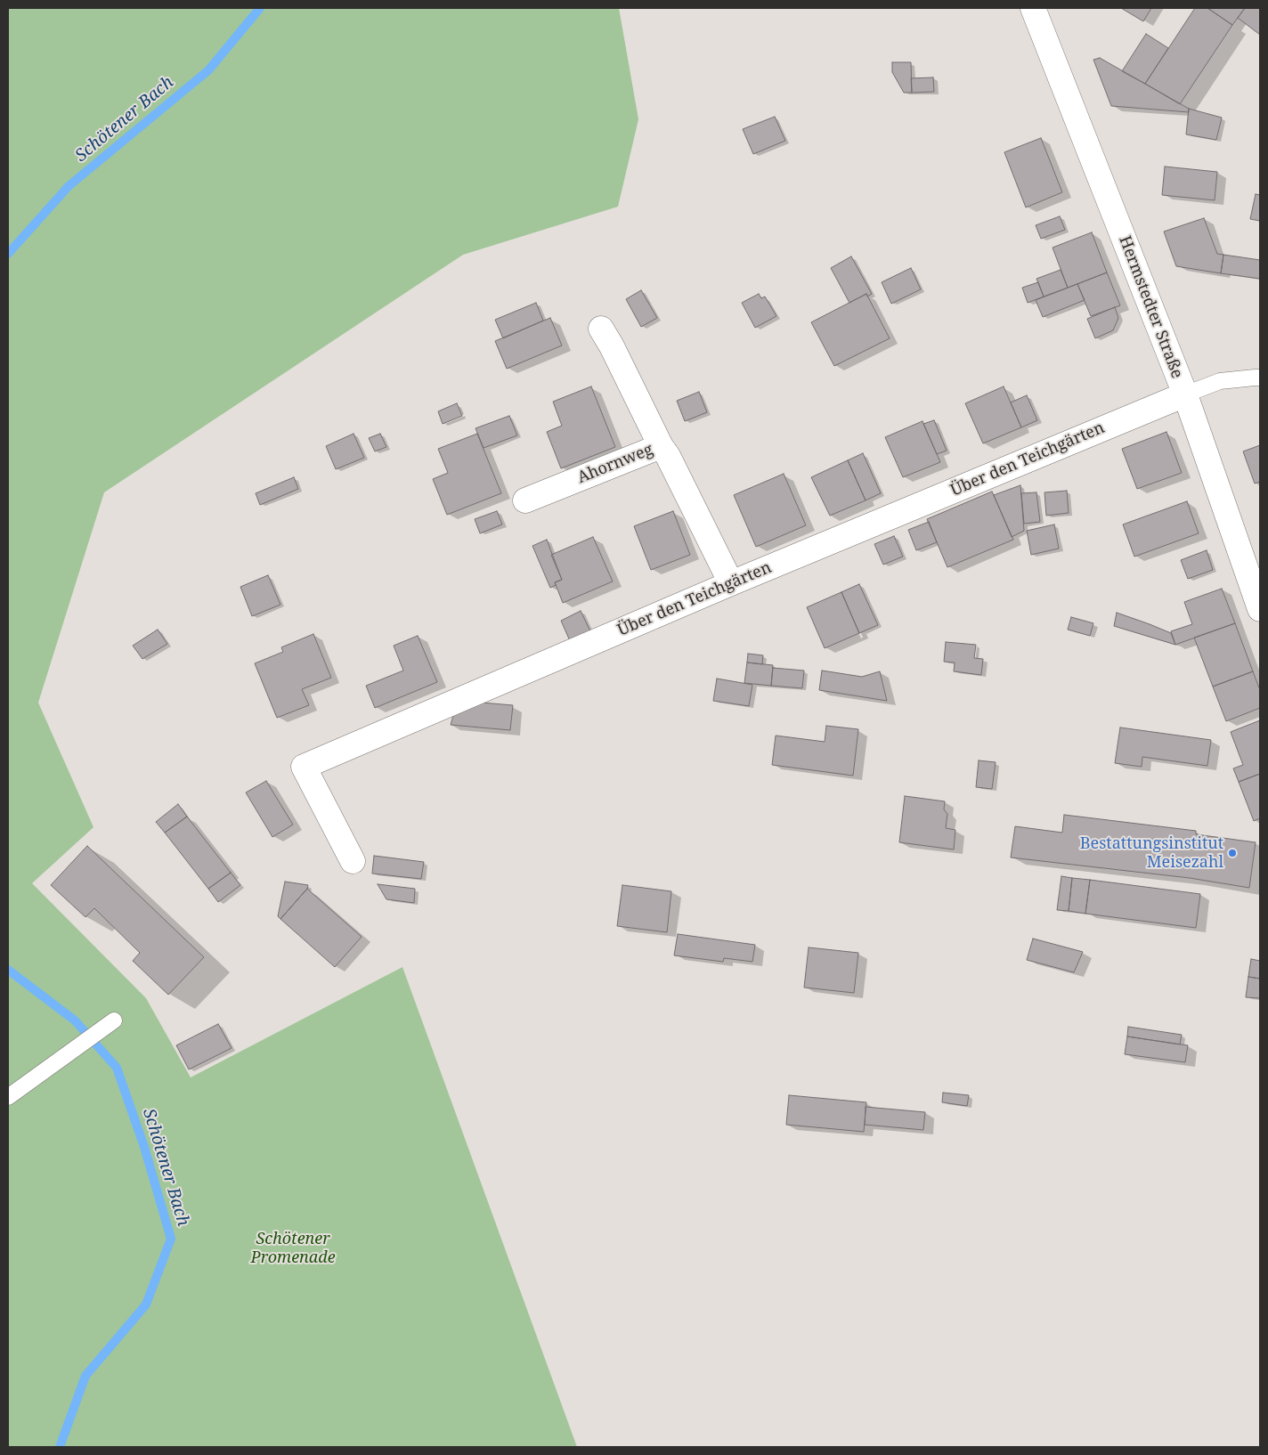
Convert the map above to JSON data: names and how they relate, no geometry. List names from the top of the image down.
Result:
{
  "streets": {
    "street": ["Hermstedter Straße", "Über den Teichgärten", "Ahornweg"]
  },
  "crossings": [
    ["Hermstedter Straße", "Über den Teichgärten"],
    ["Über den Teichgärten", "Ahornweg"]
  ],
  "water": ["Schötener Bach"],
  "parks": ["Schötener Promenade"],
  "places": ["Bestattungsinstitut Meisezahl"]
}
